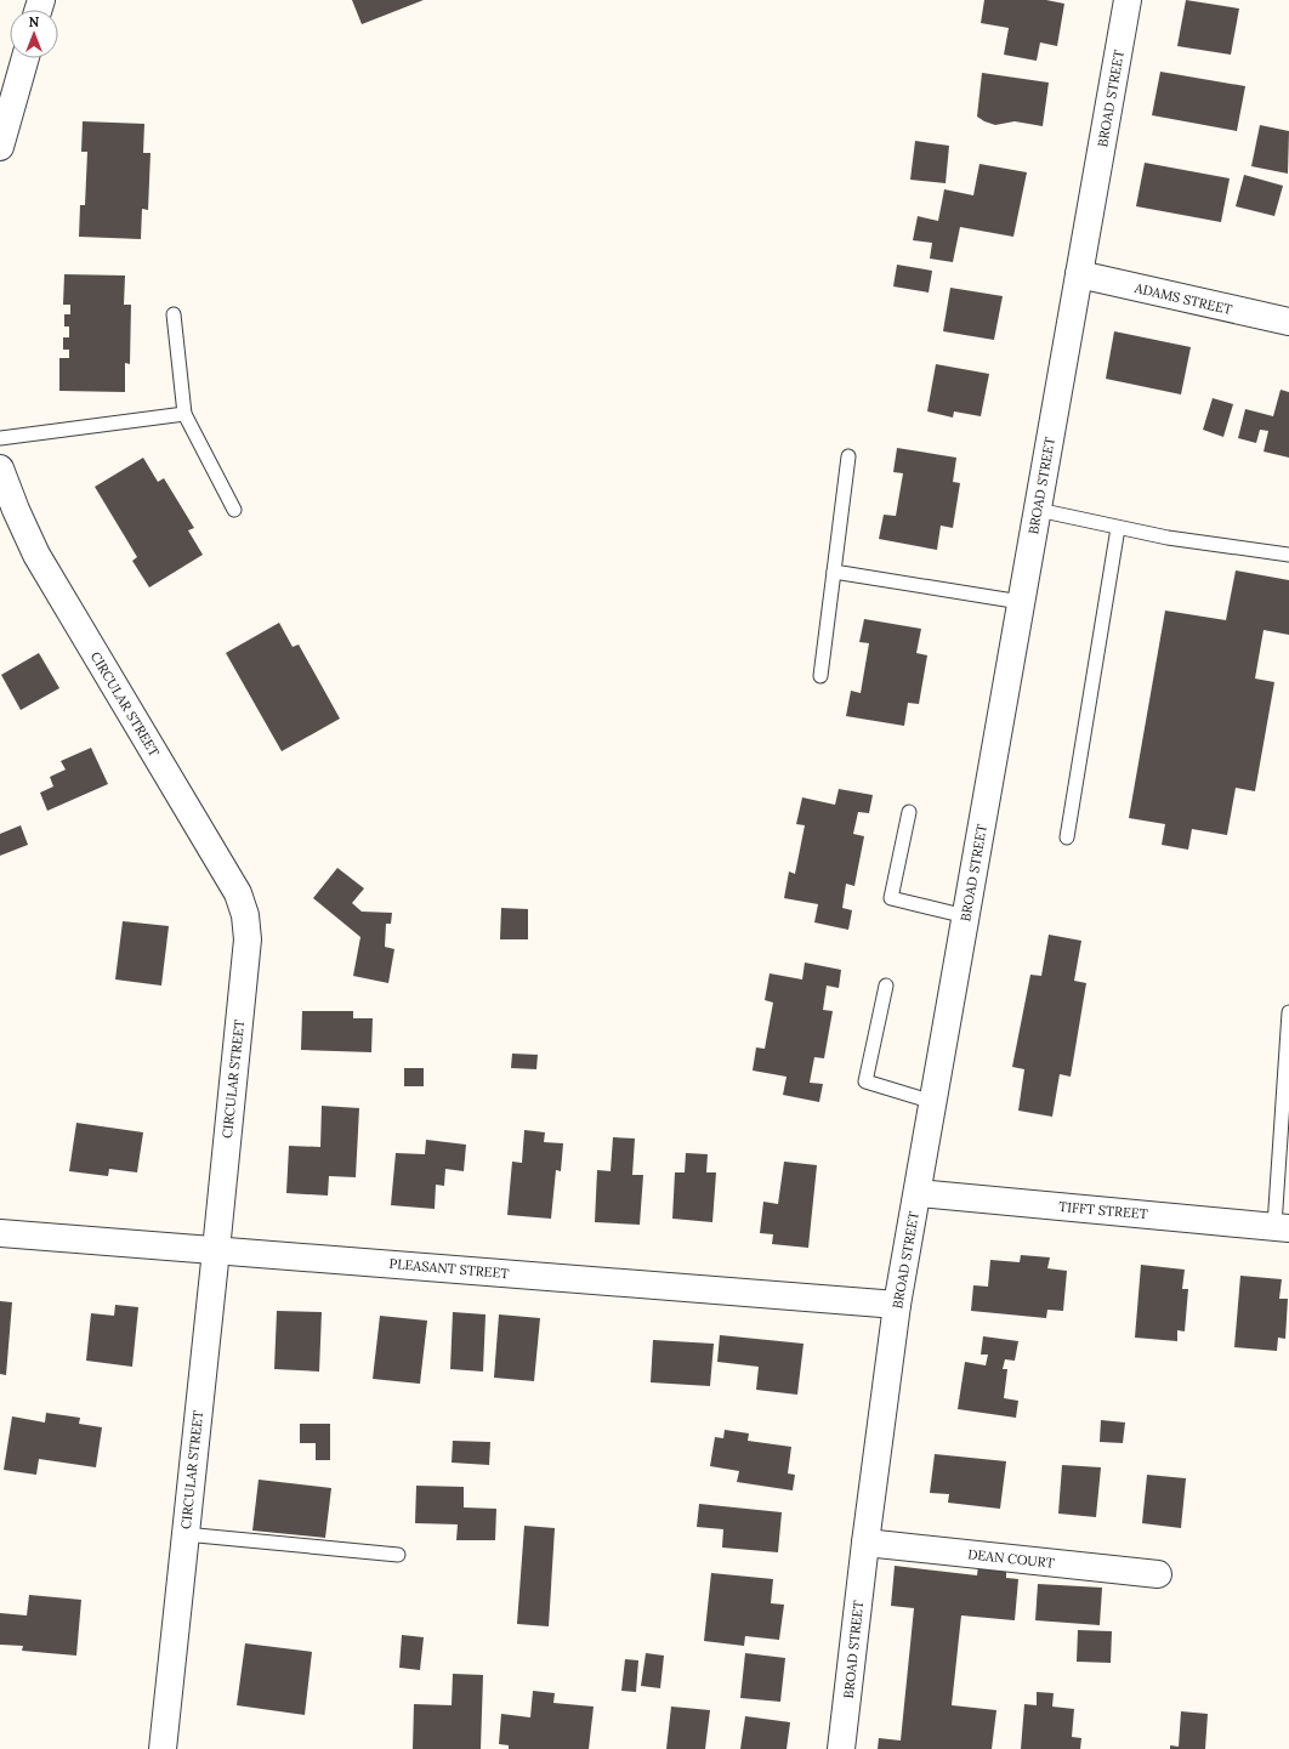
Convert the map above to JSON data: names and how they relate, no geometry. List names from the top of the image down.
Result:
{
  "streets": {
    "street": [
      "BROAD STREET",
      "ADAMS STREET",
      "CIRCULAR STREET",
      "TIFFT STREET",
      "PLEASANT STREET",
      "DEAN COURT"
    ]
  },
  "crossings": [
    ["BROAD STREET", "ADAMS STREET"],
    ["BROAD STREET", "TIFFT STREET"],
    ["BROAD STREET", "PLEASANT STREET"],
    ["BROAD STREET", "DEAN COURT"],
    ["CIRCULAR STREET", "PLEASANT STREET"]
  ],
  "north": "top"
}
